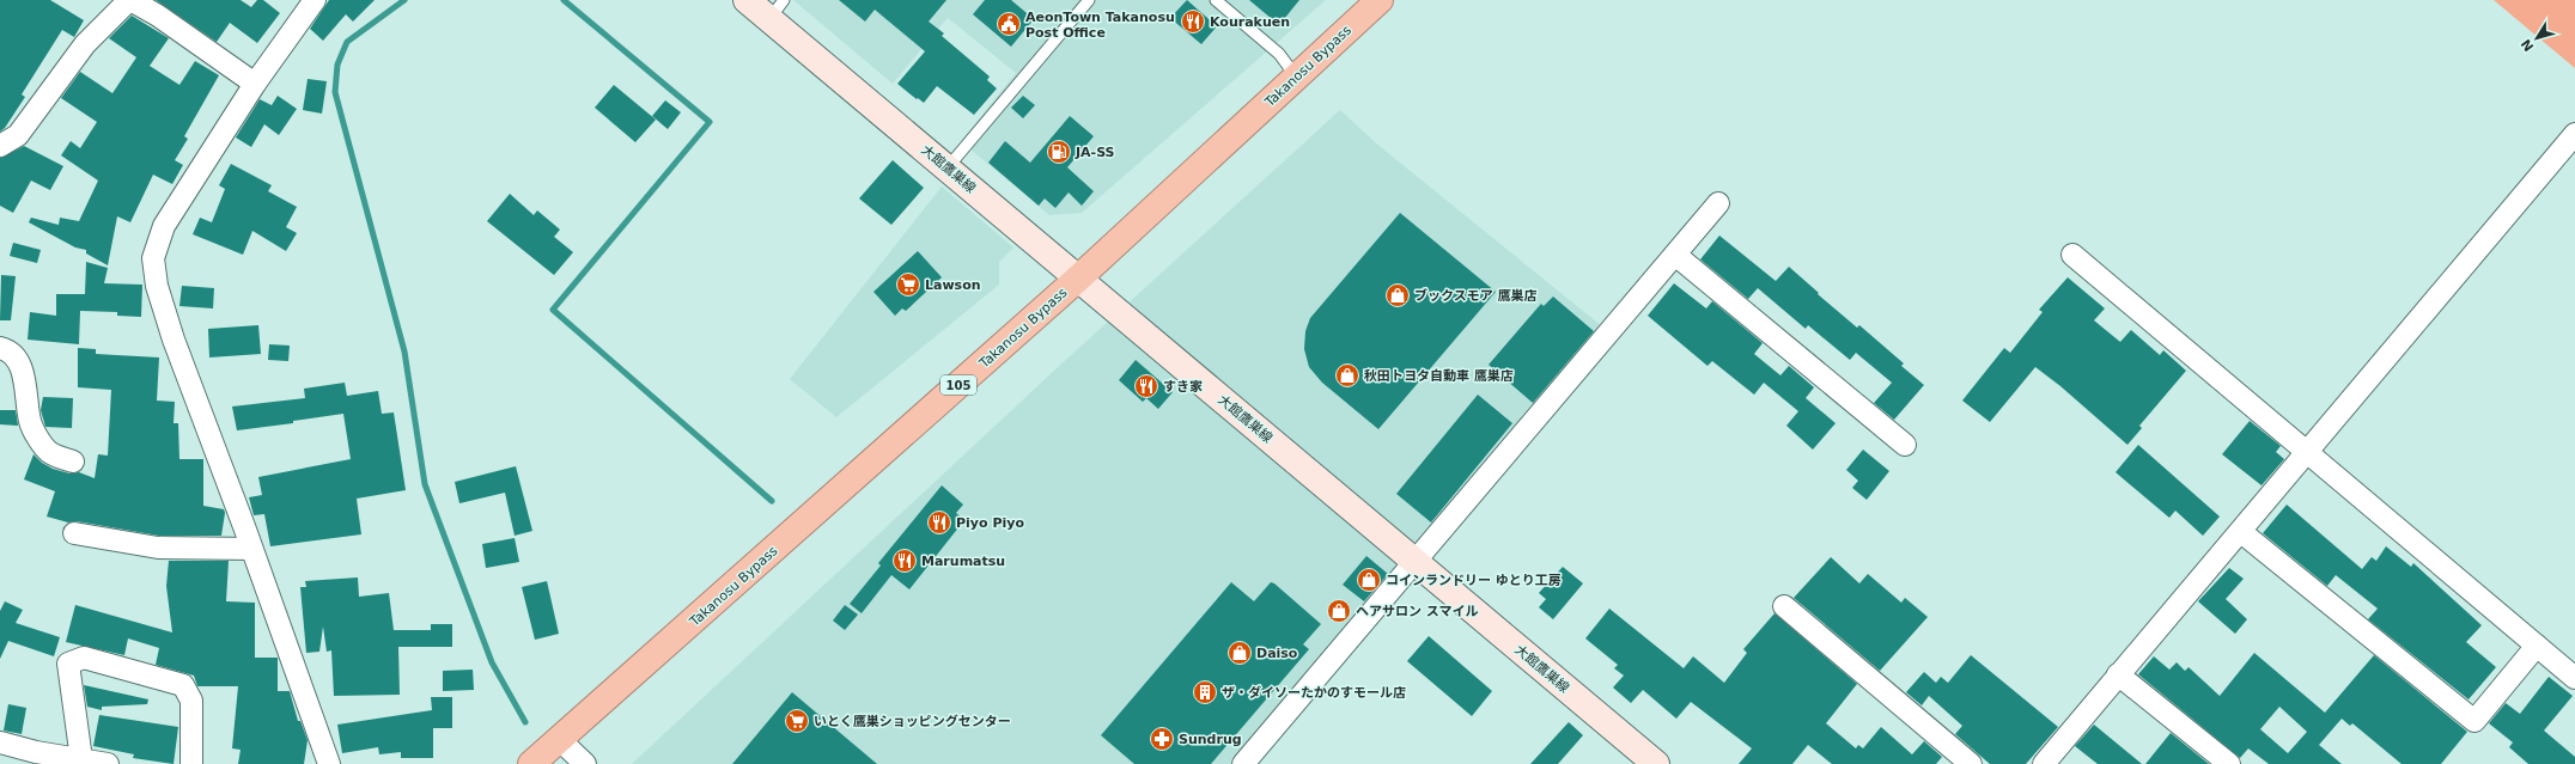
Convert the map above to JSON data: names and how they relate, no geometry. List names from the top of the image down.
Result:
{
  "streets": {
    "highway": ["Takanosu Bypass", "105"],
    "main road": ["大館鷹巣線"]
  },
  "crossings": [
    ["Takanosu Bypass", "大館鷹巣線"]
  ],
  "places": {
    "restaurant": [
      "Kourakuen",
      "すき家",
      "Piyo Piyo",
      "Marumatsu"
    ],
    "public building": ["AeonTown Takanosu Post Office"],
    "fuel station": ["JA-SS"],
    "supermarket": ["Lawson", "いとく鷹巣ショッピングセンター"],
    "shop": [
      "ブックスモア 鷹巣店",
      "秋田トヨタ自動車 鷹巣店",
      "コインランドリー ゆとり工房",
      "ヘアサロン スマイル",
      "Daiso"
    ],
    "building": ["ザ・ダイソーたかのすモール店"],
    "pharmacy": ["Sundrug"]
  },
  "north": "bottom left"
}
